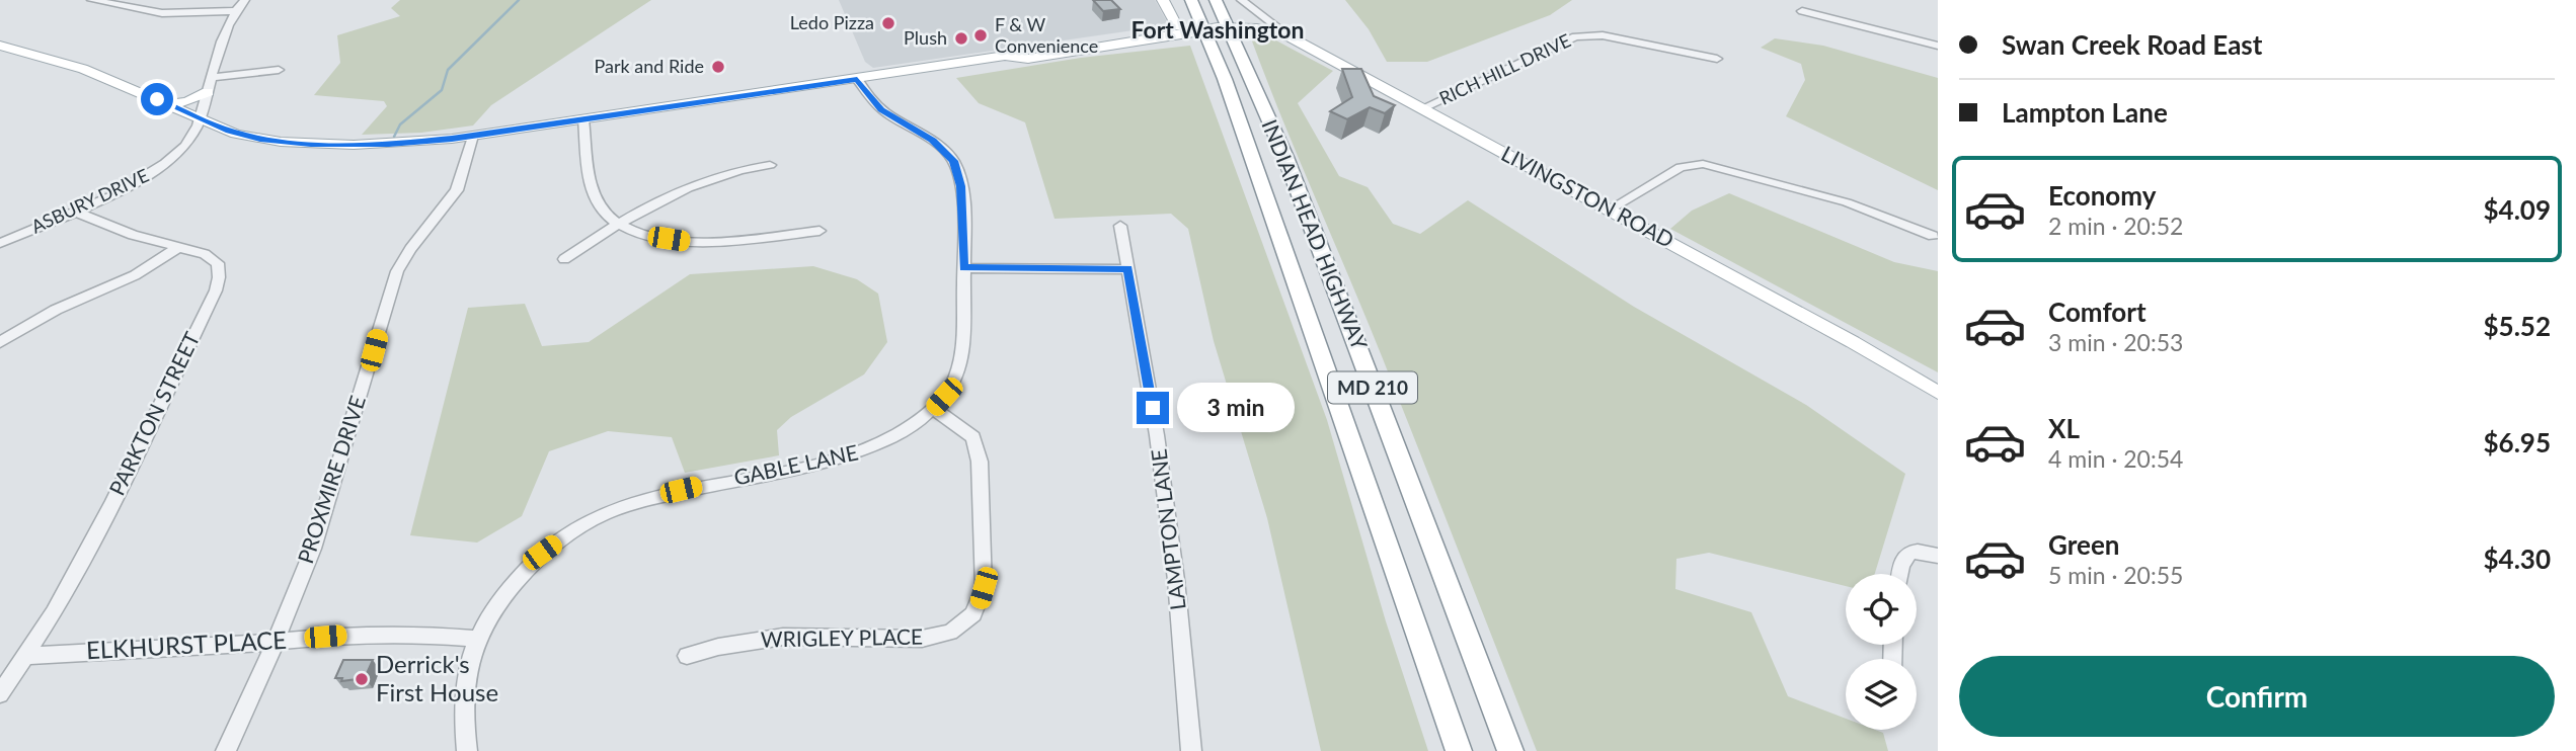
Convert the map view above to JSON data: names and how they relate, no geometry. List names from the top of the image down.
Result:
{
  "streets": {
    "highway": ["INDIAN HEAD HIGHWAY", "MD 210"],
    "main road": ["LIVINGSTON ROAD"],
    "street": [
      "RICH HILL DRIVE",
      "ASBURY DRIVE",
      "PARKTON STREET",
      "GABLE LANE",
      "PROXMIRE DRIVE",
      "LAMPTON LANE",
      "WRIGLEY PLACE",
      "ELKHURST PLACE"
    ]
  },
  "crossings": [
    ["RICH HILL DRIVE", "LIVINGSTON ROAD"],
    ["LIVINGSTON ROAD", "INDIAN HEAD HIGHWAY"],
    ["ASBURY DRIVE", "PARKTON STREET"],
    ["PARKTON STREET", "ELKHURST PLACE"],
    ["GABLE LANE", "WRIGLEY PLACE"],
    ["GABLE LANE", "ELKHURST PLACE"],
    ["PROXMIRE DRIVE", "ELKHURST PLACE"]
  ],
  "districts": ["Fort Washington"],
  "places": [
    "Ledo Pizza",
    "F & W Convenience",
    "Plush",
    "Park and Ride",
    "Derrick's First House"
  ],
  "page": {
    "banner": ["Swan Creek Road East", "Lampton Lane"],
    "list": [
      {
        "name": "Economy",
        "note": "2 min · 20:52",
        "value": "$4.09"
      },
      {
        "name": "Comfort",
        "note": "3 min · 20:53",
        "value": "$5.52"
      },
      {
        "name": "XL",
        "note": "4 min · 20:54",
        "value": "$6.95"
      },
      {
        "name": "Green",
        "note": "5 min · 20:55",
        "value": "$4.30"
      }
    ],
    "bubble": "3 min",
    "buttons": "Confirm"
  }
}
